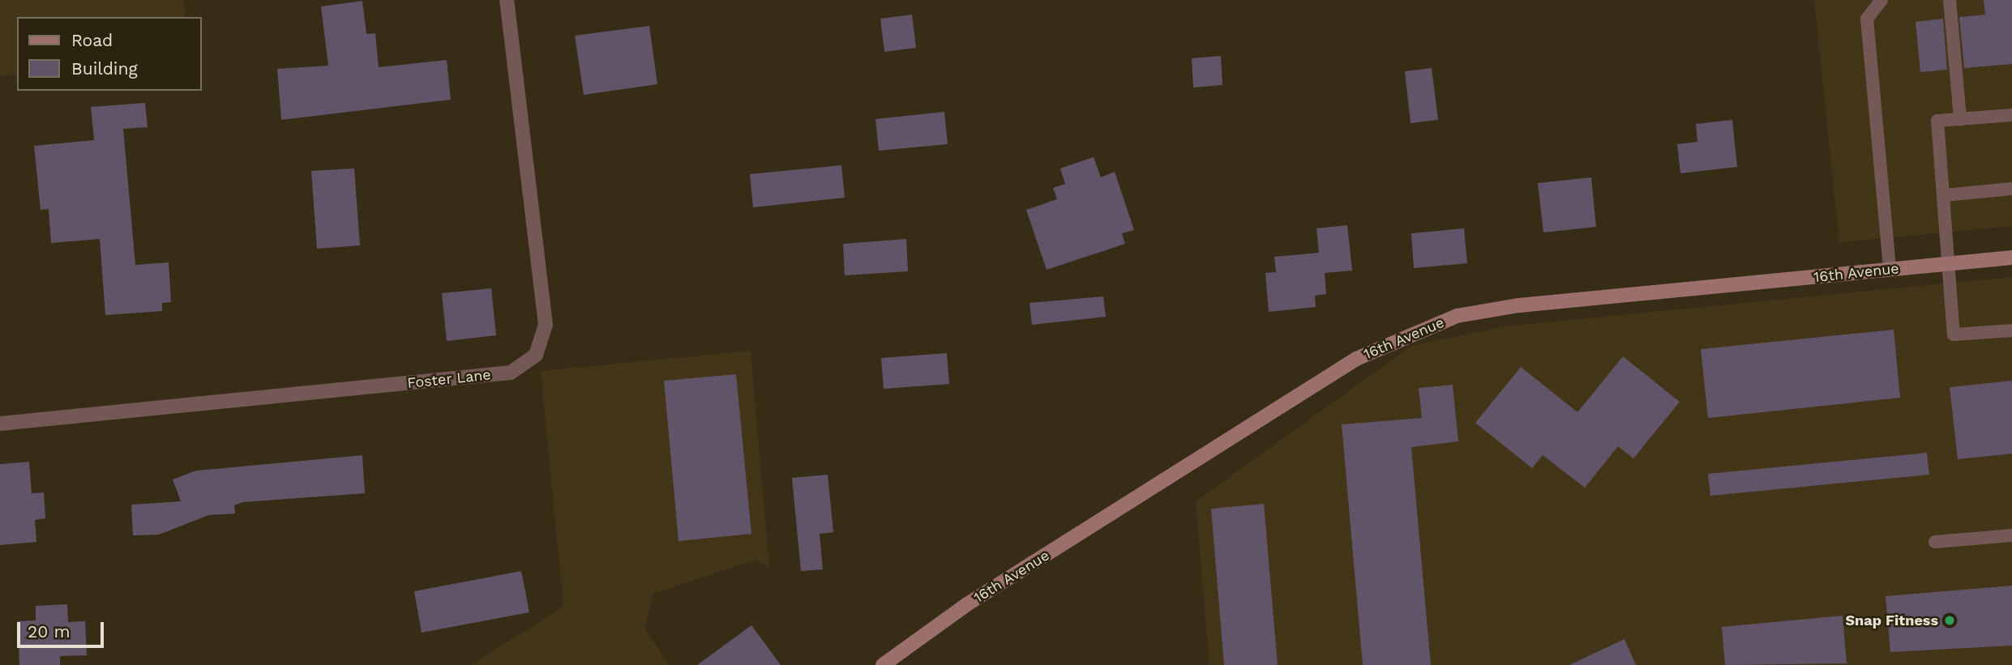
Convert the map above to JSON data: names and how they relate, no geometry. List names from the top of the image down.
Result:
{
  "streets": {
    "street": ["16th Avenue", "Foster Lane"]
  },
  "places": ["Snap Fitness"],
  "legend": ["Road", "Building"],
  "scale_bar": "20 m"
}
